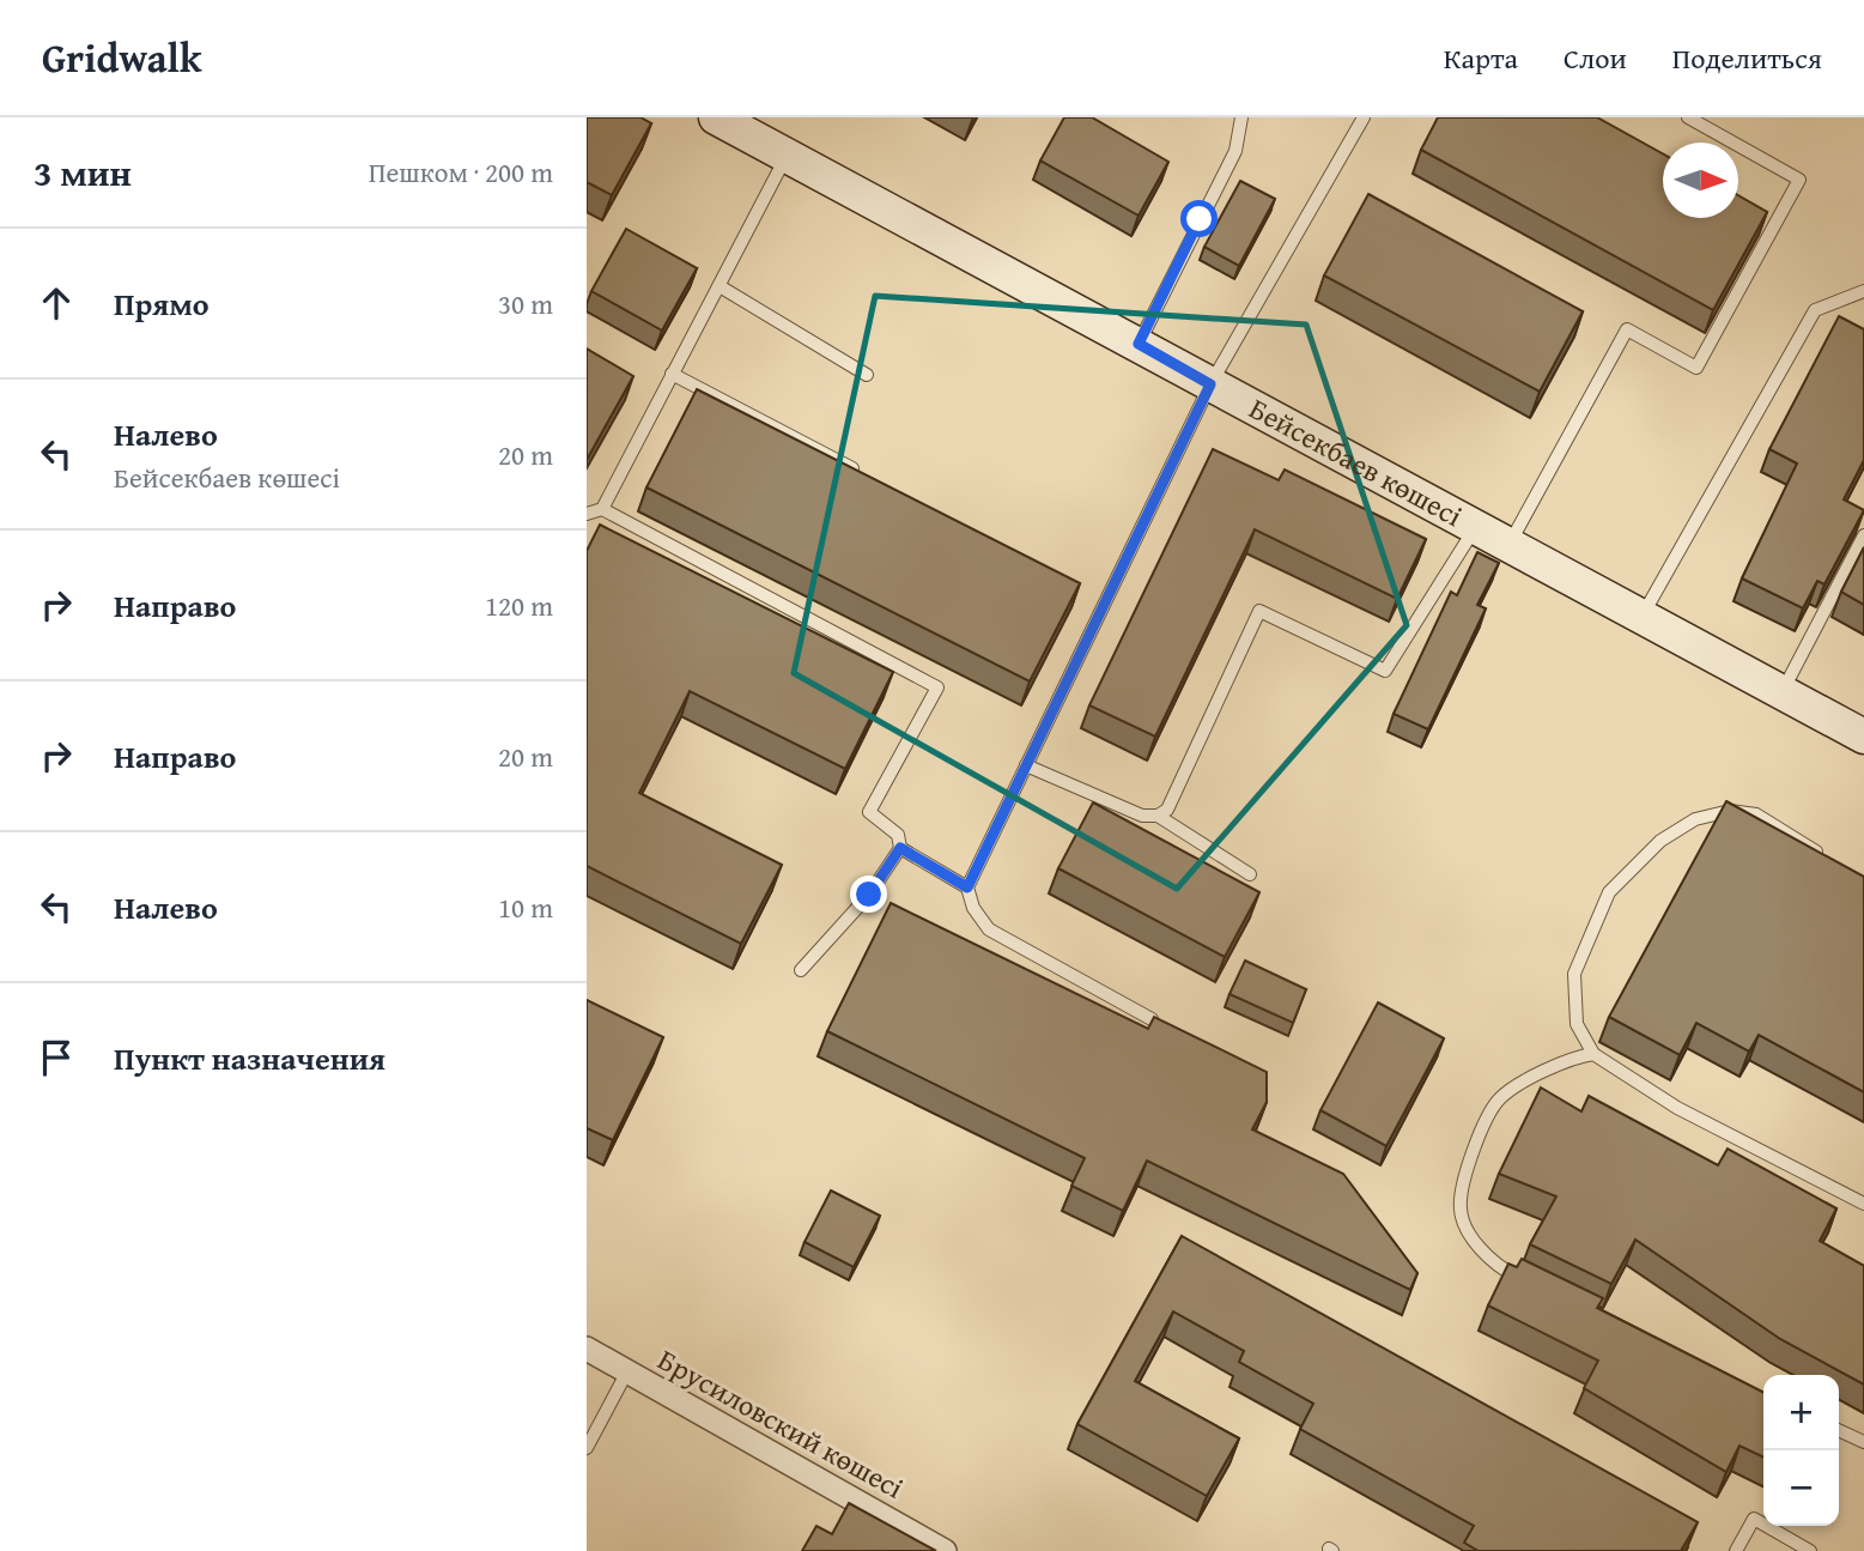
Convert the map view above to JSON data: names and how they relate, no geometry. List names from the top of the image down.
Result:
{
  "streets": {
    "street": ["Бейсекбаев көшесі", "Брусиловский көшесі"]
  },
  "north": "right",
  "page": {
    "header": "Gridwalk",
    "nav": ["Карта", "Слои", "Поделиться"],
    "heading": ["3 мин", "Пешком · 200 m"],
    "list": [
      ["Прямо", "30 m"],
      ["Налево", "Бейсекбаев көшесі", "20 m"],
      ["Направо", "120 m"],
      ["Направо", "20 m"],
      ["Налево", "10 m"],
      "Пункт назначения"
    ],
    "map_buttons": ["+", "−"]
  }
}
